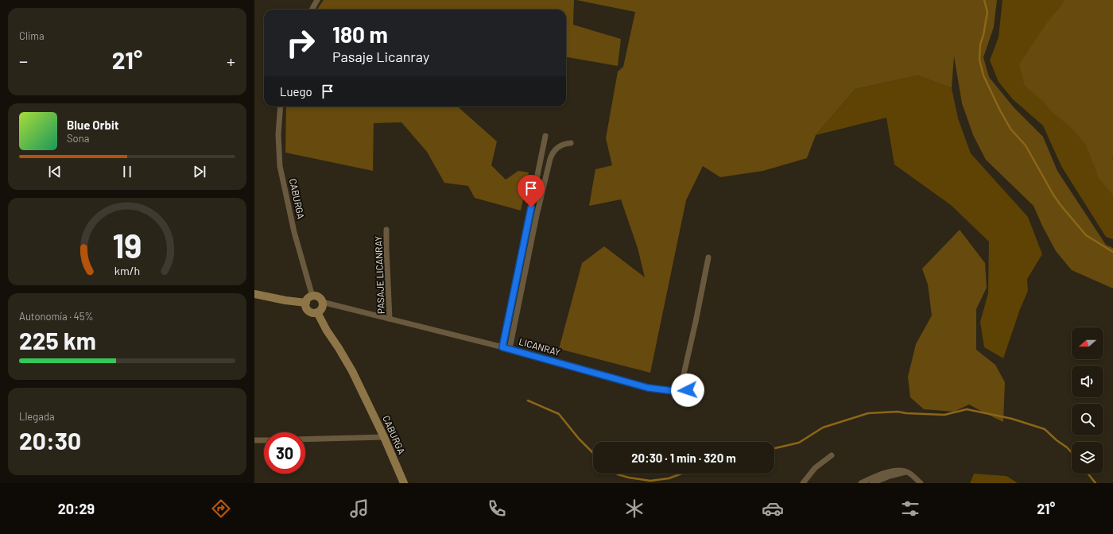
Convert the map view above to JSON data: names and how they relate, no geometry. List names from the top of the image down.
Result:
{
  "streets": {
    "street": ["CABURGA", "PASAJE LICANRAY", "LICANRAY"]
  },
  "crossings": [
    ["CABURGA", "LICANRAY"],
    ["PASAJE LICANRAY", "LICANRAY"]
  ],
  "north": "left",
  "page": {
    "tile": [
      "Clima",
      ["Autonomía · 45%", "225 km"],
      ["Llegada", "20:30"]
    ],
    "turn": ["180 m", "Pasaje Licanray"],
    "heat": ["−", "21°", "+"],
    "then": "Luego",
    "song": ["Blue Orbit", "Sona"],
    "limit": "30",
    "trip": "20:30 · 1 min · 320 m",
    "tabs": ["20:29", "21°"],
    "gauge": ["19", "km/h"]
  }
}
